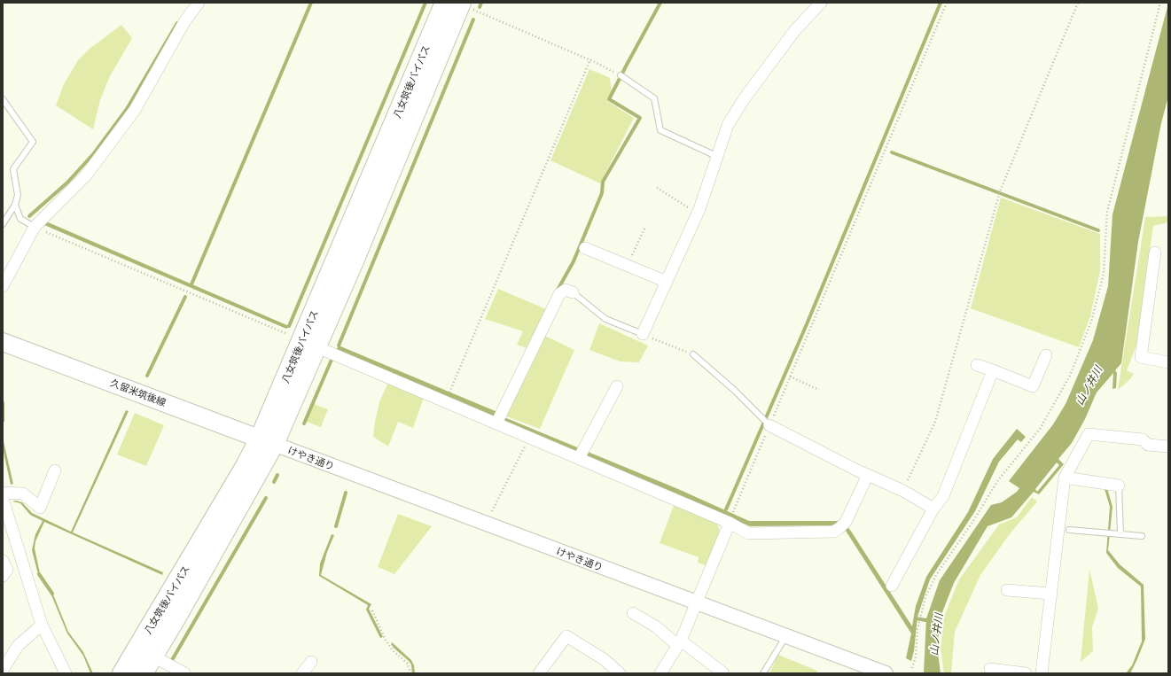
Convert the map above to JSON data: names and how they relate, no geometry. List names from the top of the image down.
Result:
{
  "streets": {
    "highway": ["八女筑後バイパス"],
    "main road": ["久留米筑後線"],
    "street": ["けやき通り"]
  },
  "crossings": [
    ["八女筑後バイパス", "久留米筑後線"],
    ["八女筑後バイパス", "けやき通り"],
    ["久留米筑後線", "けやき通り"]
  ],
  "water": ["山ノ井川"]
}
